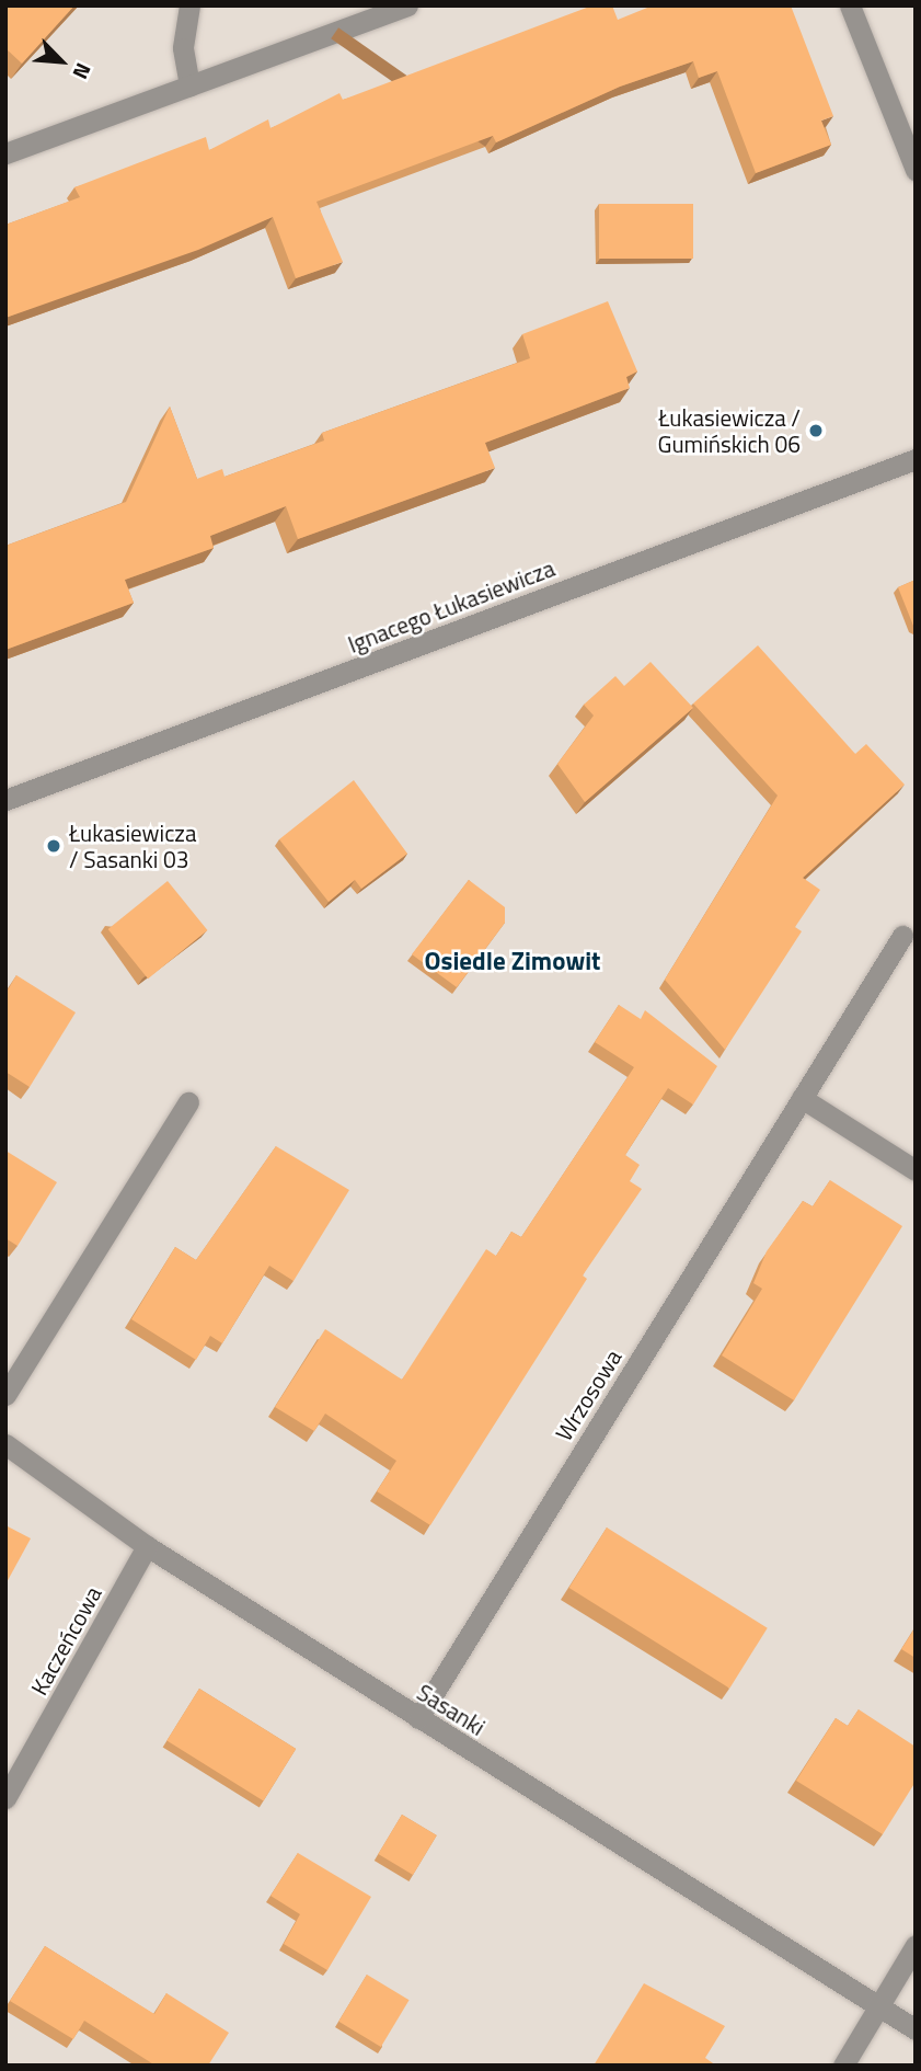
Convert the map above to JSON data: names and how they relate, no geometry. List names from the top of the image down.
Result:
{
  "streets": {
    "street": [
      "Ignacego Łukasiewicza",
      "Wrzosowa",
      "Kaczeńcowa",
      "Sasanki"
    ]
  },
  "crossings": [
    ["Wrzosowa", "Sasanki"],
    ["Kaczeńcowa", "Sasanki"]
  ],
  "districts": ["Osiedle Zimowit"],
  "places": ["Łukasiewicza / Gumińskich 06", "Łukasiewicza / Sasanki 03"],
  "north": "bottom right"
}
